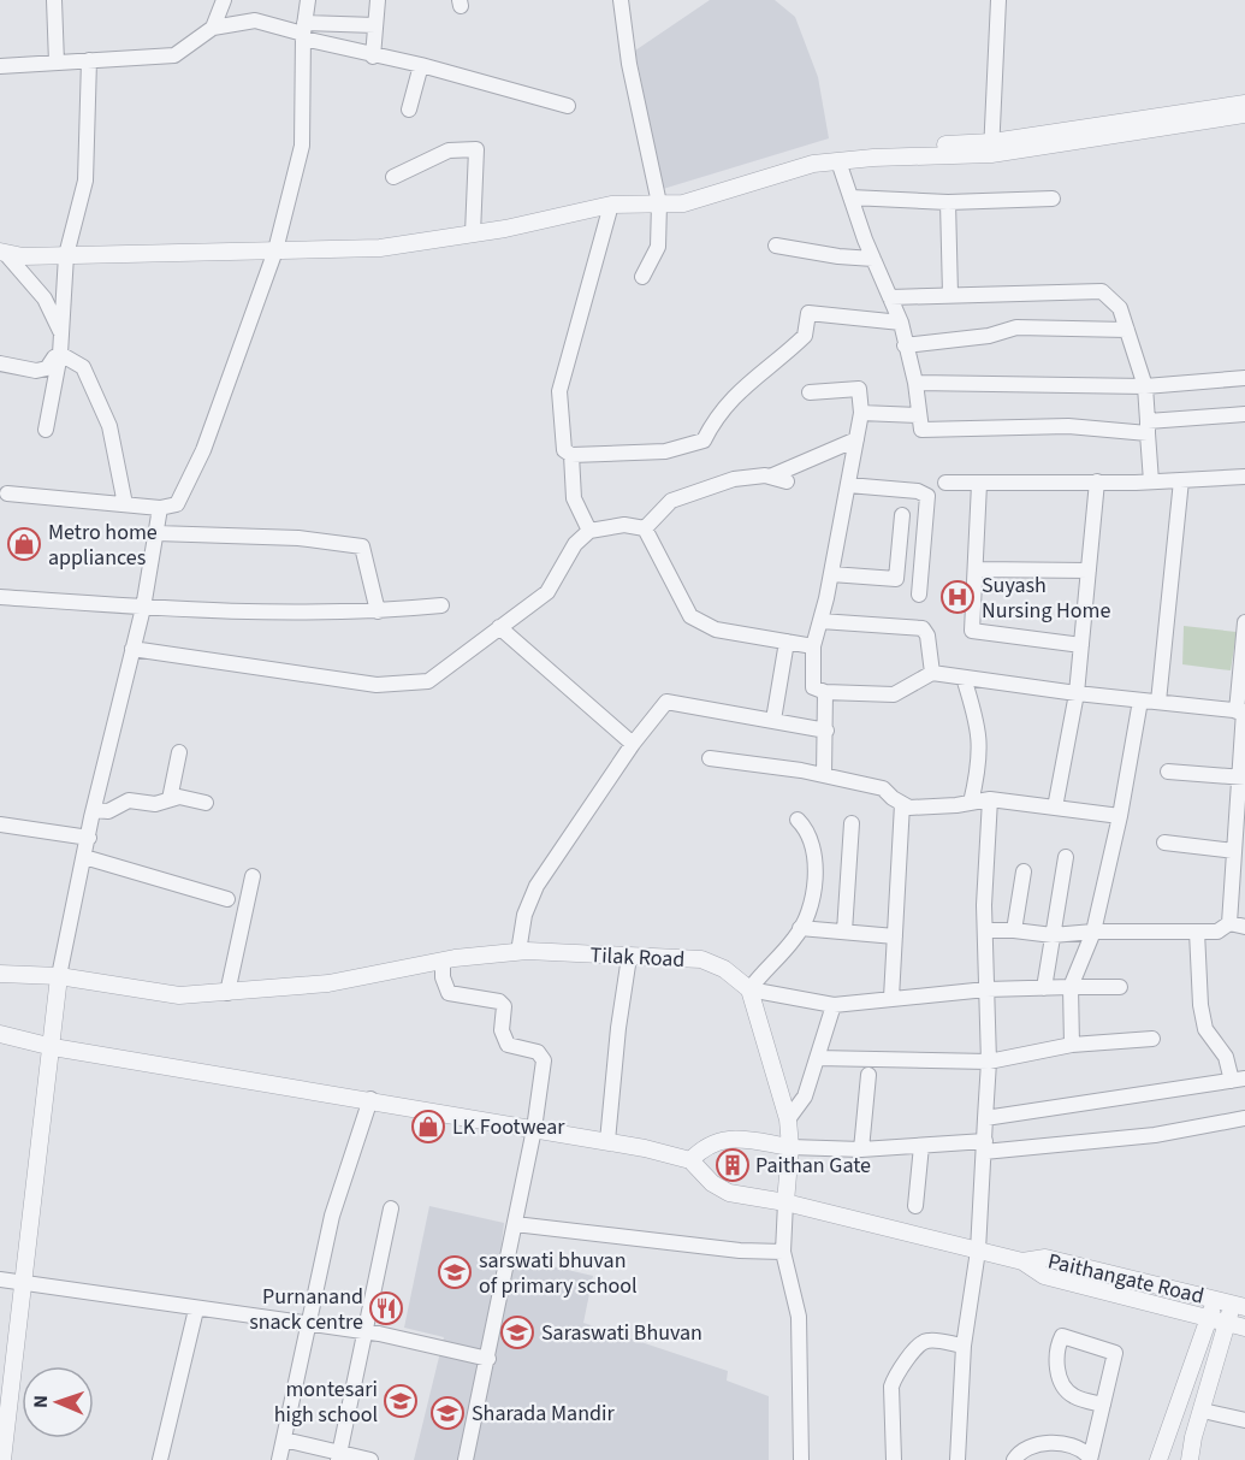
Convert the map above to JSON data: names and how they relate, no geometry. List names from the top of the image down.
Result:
{
  "streets": {
    "street": ["Tilak Road", "Paithangate Road"]
  },
  "places": {
    "shop": ["Metro home appliances", "LK Footwear"],
    "hospital": ["Suyash Nursing Home"],
    "building": ["Paithan Gate"],
    "school or university": [
      "sarswati bhuvan of primary school",
      "Saraswati Bhuvan",
      "montesari high school",
      "Sharada Mandir"
    ],
    "restaurant": ["Purnanand snack centre"]
  },
  "north": "left"
}
